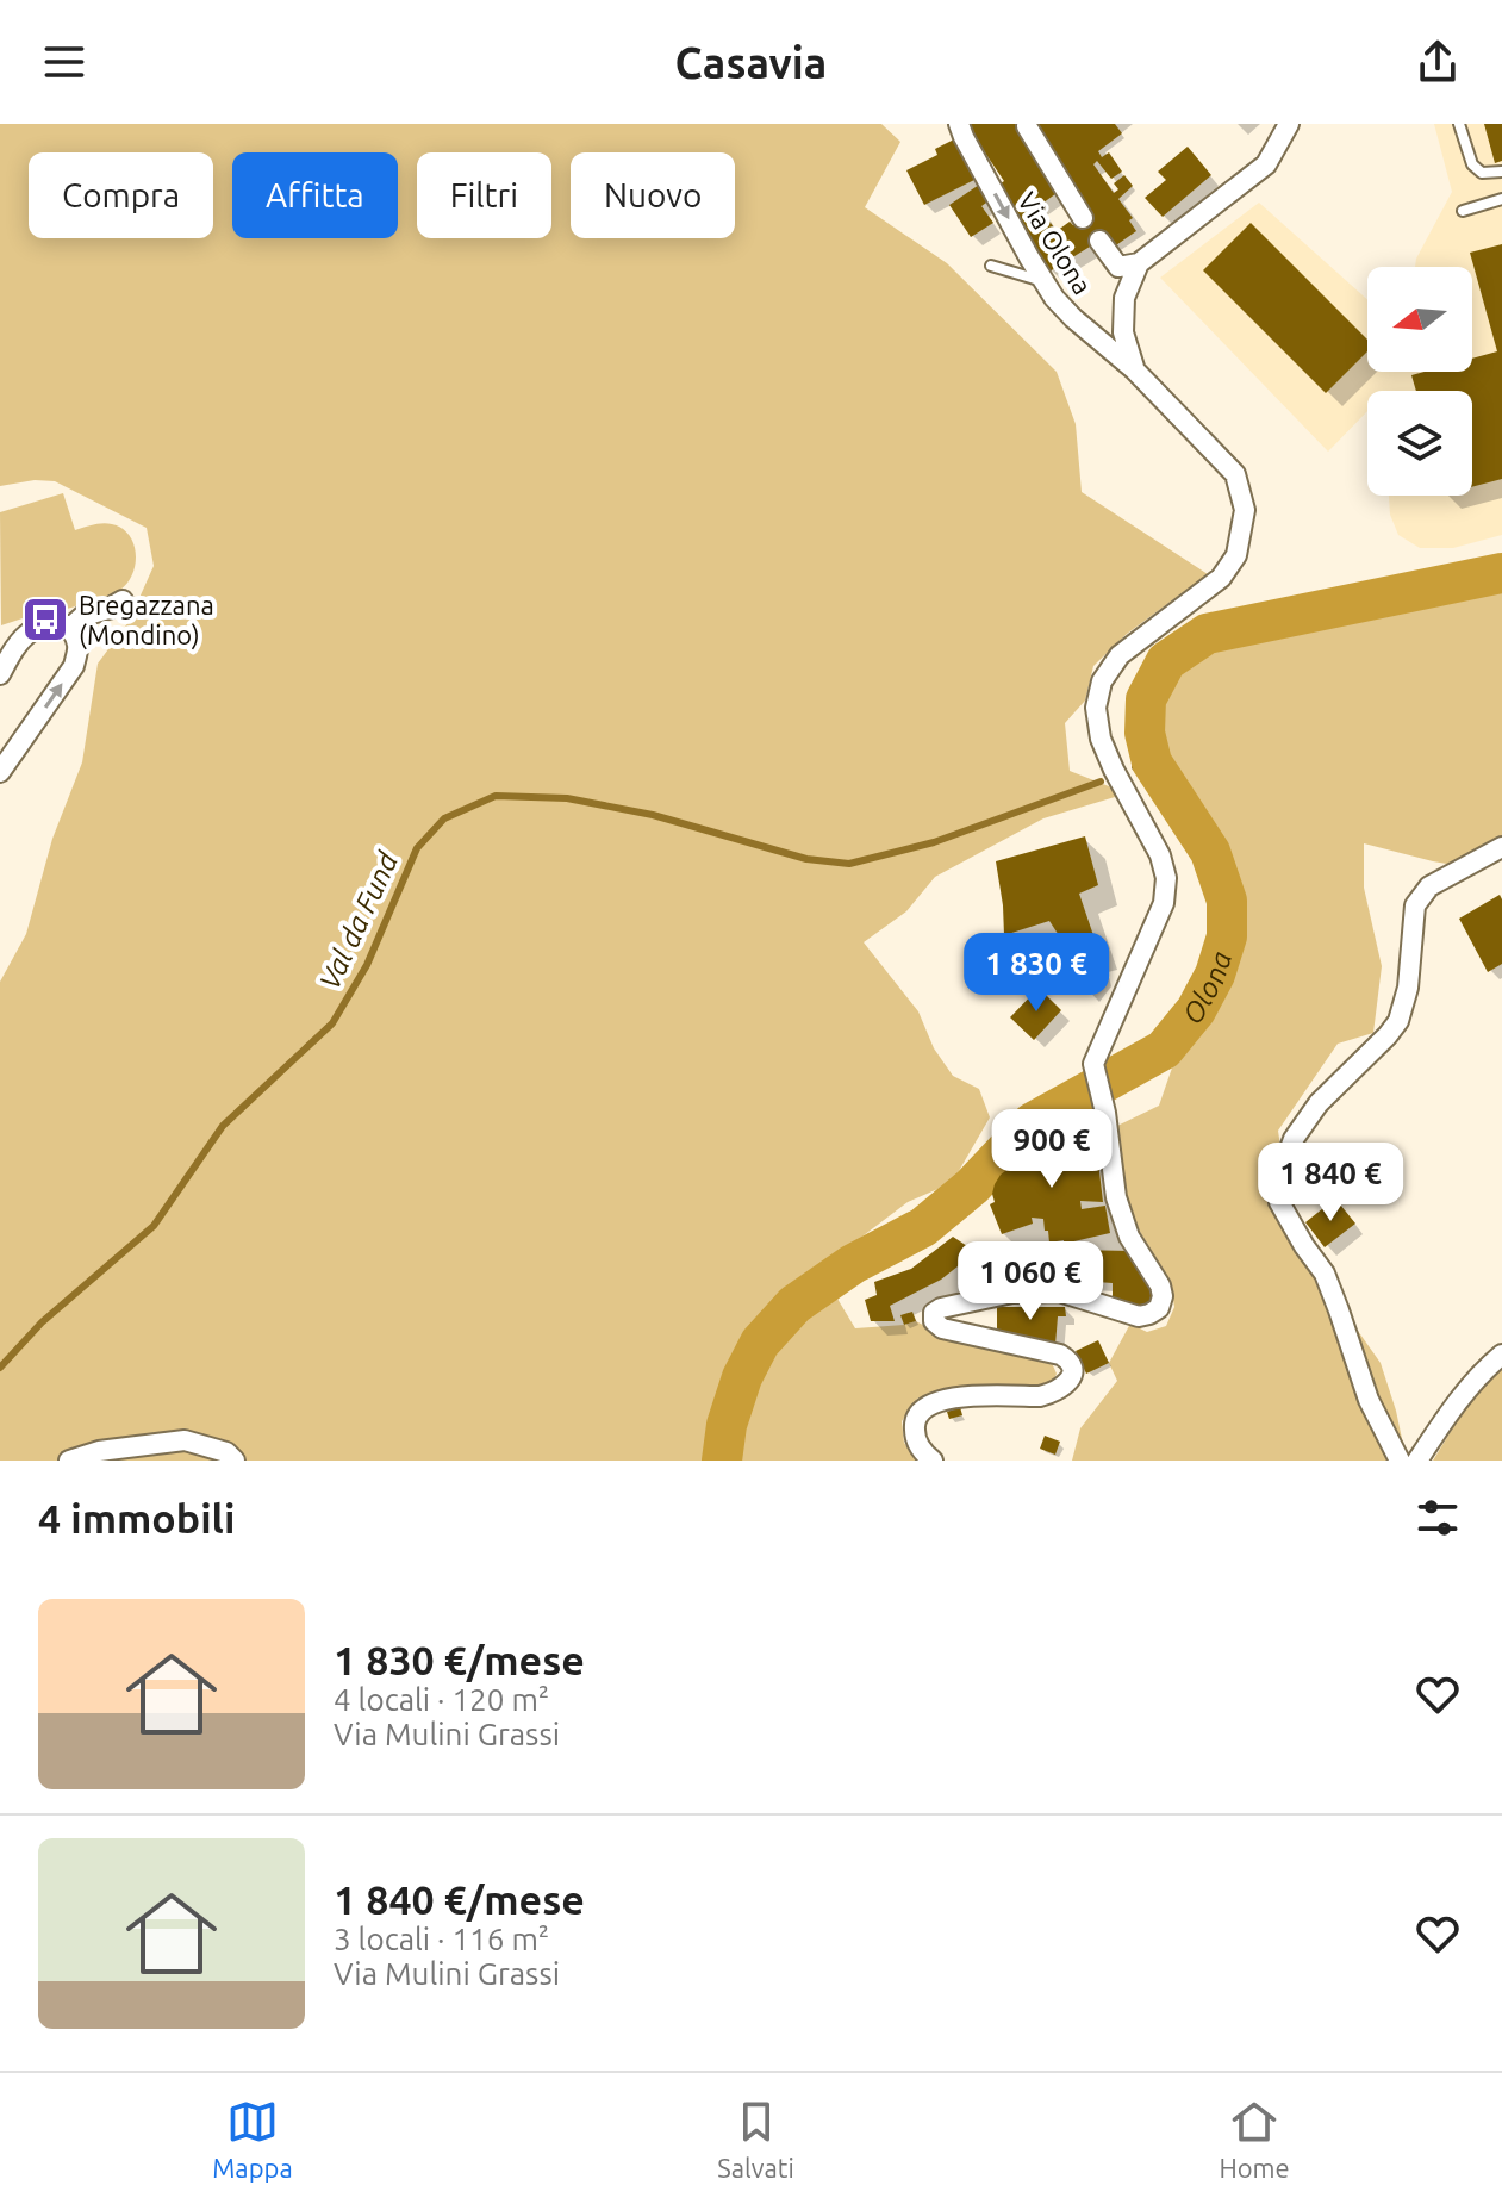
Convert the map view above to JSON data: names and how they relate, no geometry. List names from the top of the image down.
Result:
{
  "streets": {
    "street": ["Via Olona"]
  },
  "water": ["Val da Fund", "Olona"],
  "places": {
    "bus stop": ["Bregazzana (Mondino)"]
  },
  "north": "left",
  "page": {
    "header": "Casavia",
    "chip": [
      "Compra",
      "Affitta",
      "Filtri",
      "Nuovo"
    ],
    "price": [
      "1 830 €",
      "900 €",
      "1 840 €",
      "1 060 €"
    ],
    "heading": "4 immobili",
    "list": [
      {
        "name": "1 830 €/mese",
        "note": "4 locali · 120 m² · Via Mulini Grassi"
      },
      {
        "name": "1 840 €/mese",
        "note": "3 locali · 116 m² · Via Mulini Grassi"
      }
    ],
    "tabs": ["Mappa", "Salvati", "Home"]
  }
}
